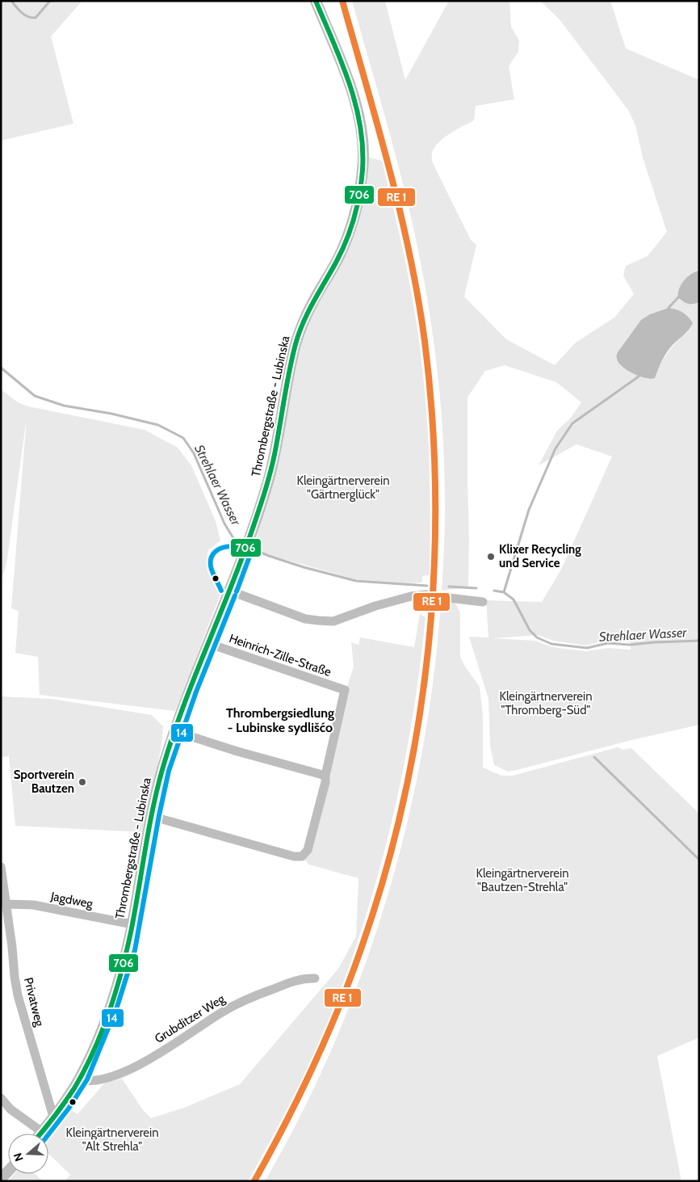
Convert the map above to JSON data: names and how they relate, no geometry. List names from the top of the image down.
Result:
{
  "streets": {
    "street": [
      "Thrombergstraße - Lubinska",
      "Heinrich-Zille-Straße",
      "Jagdweg",
      "Privatweg",
      "Grubditzer Weg"
    ]
  },
  "crossings": [
    ["Thrombergstraße - Lubinska", "Heinrich-Zille-Straße"],
    ["Thrombergstraße - Lubinska", "Jagdweg"],
    ["Thrombergstraße - Lubinska", "Privatweg"],
    ["Thrombergstraße - Lubinska", "Grubditzer Weg"],
    ["Jagdweg", "Privatweg"]
  ],
  "districts": ["Thrombergsiedlung - Lubinske sydlišćo"],
  "water": ["Strehlaer Wasser"],
  "parks": [
    "Kleingärtnerverein \"Gärtnerglück\"",
    "Kleingärtnerverein \"Thromberg-Süd\"",
    "Kleingärtnerverein \"Bautzen-Strehla\"",
    "Kleingärtnerverein \"Alt Strehla\""
  ],
  "places": ["Klixer Recycling und Service", "Sportverein Bautzen"],
  "lines": ["transit line 706", "transit line 14"],
  "north": "left"
}
